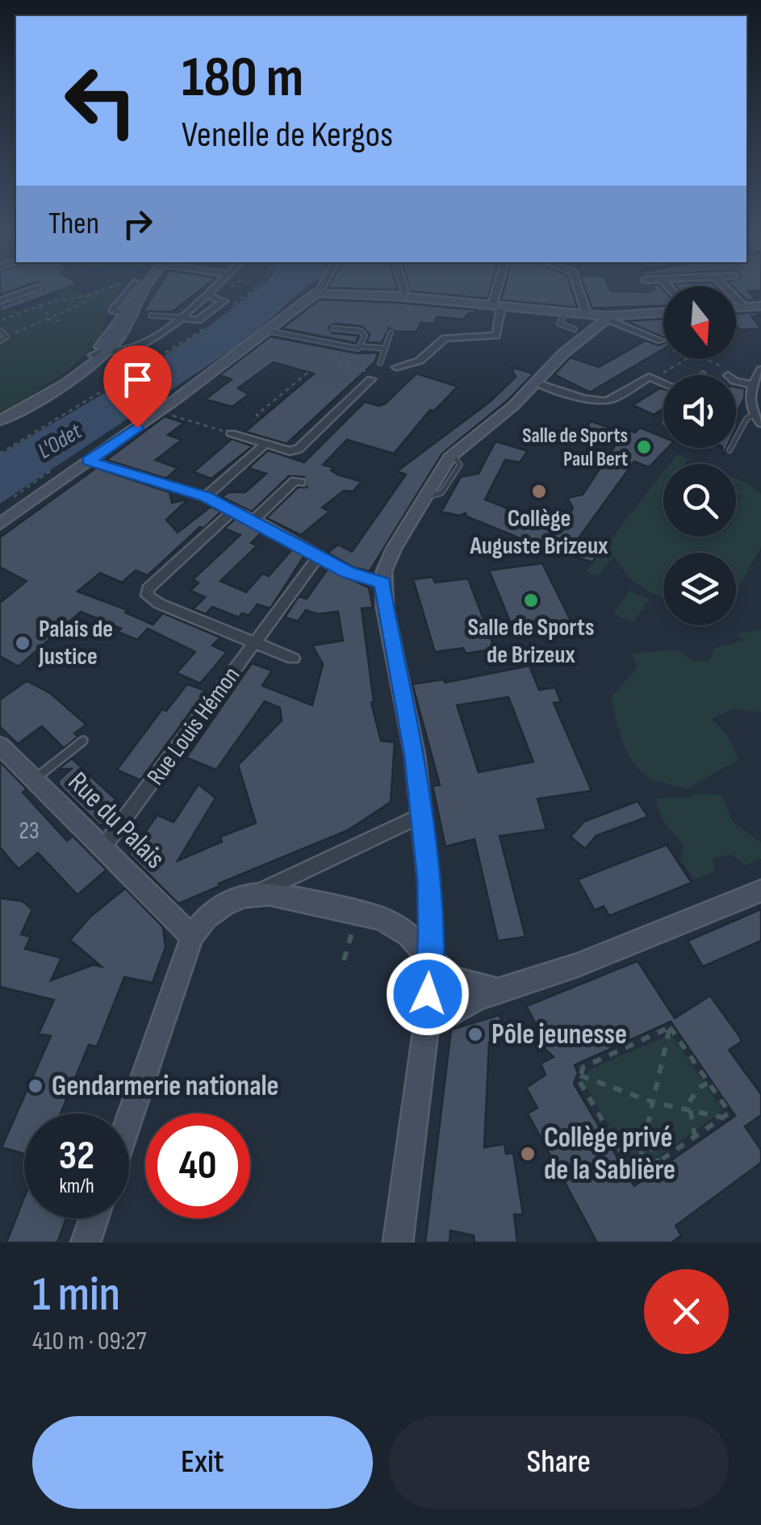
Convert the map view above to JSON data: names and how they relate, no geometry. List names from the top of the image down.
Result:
{
  "streets": {
    "street": ["Rue Louis Hémon", "Rue du Palais"]
  },
  "crossings": [
    ["Rue Louis Hémon", "Rue du Palais"]
  ],
  "water": ["L'Odet"],
  "places": [
    "Salle de Sports Paul Bert",
    "Collège Auguste Brizeux",
    "Salle de Sports de Brizeux",
    "Palais de Justice",
    "Pôle jeunesse",
    "Gendarmerie nationale",
    "Collège privé de la Sablière"
  ],
  "house_numbers": ["23"],
  "north": "bottom",
  "page": {
    "turn": ["180 m", "Venelle de Kergos"],
    "then": "Then",
    "speed": "32 km/h",
    "limit": "40",
    "heading": ["1 min", "410 m · 09:27"],
    "buttons": ["Exit", "Share"]
  }
}
